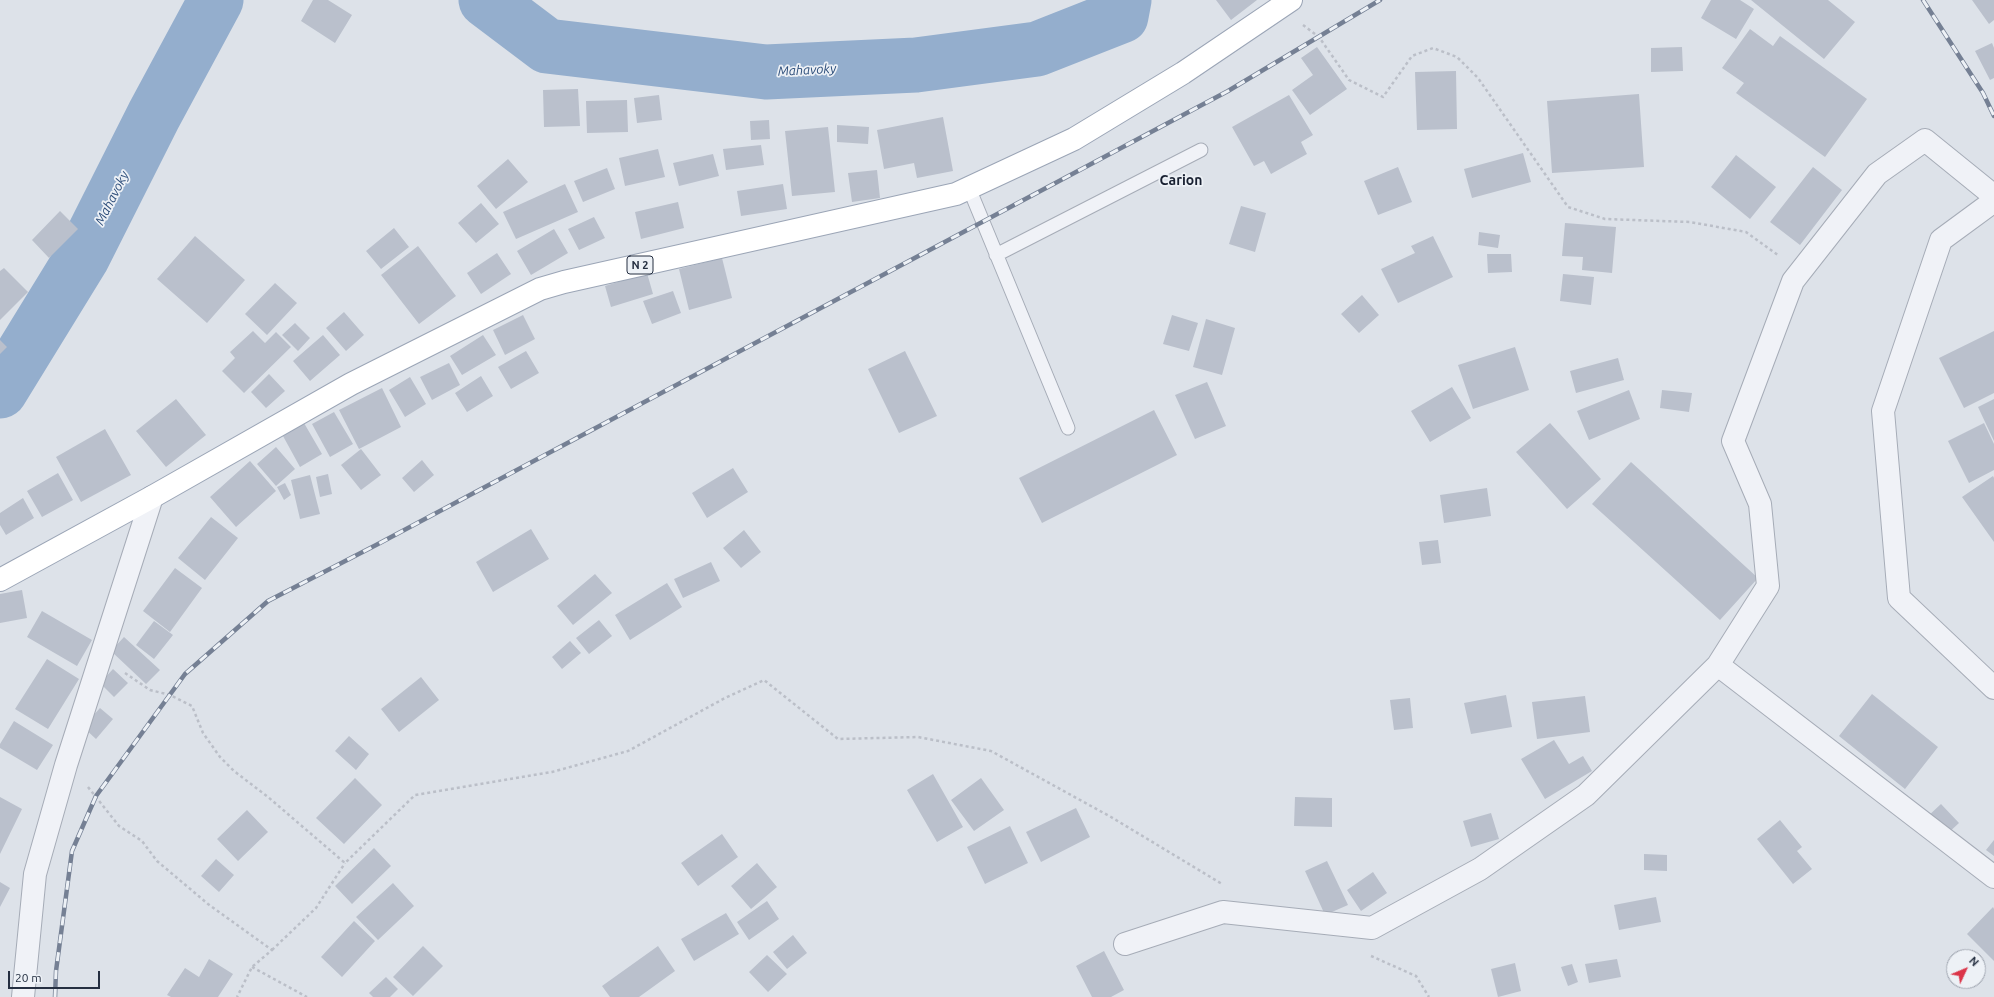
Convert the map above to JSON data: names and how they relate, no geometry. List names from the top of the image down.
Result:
{
  "streets": {
    "main road": ["N 2"]
  },
  "districts": ["Carion"],
  "water": ["Mahavoky"],
  "scale_bar": "20 m",
  "north": "top right"
}
